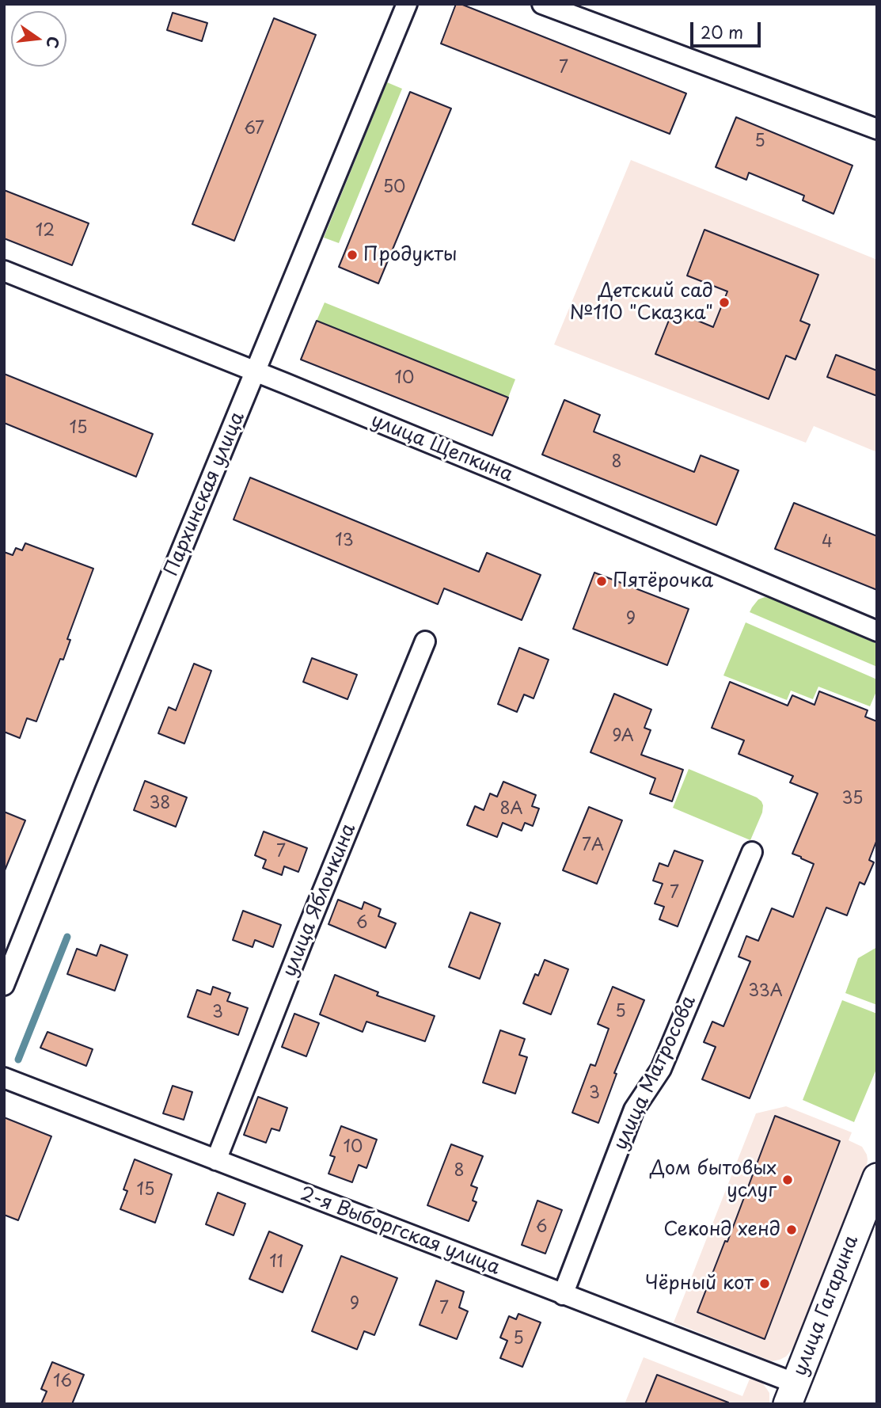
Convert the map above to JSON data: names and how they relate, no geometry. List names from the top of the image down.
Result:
{
  "streets": {
    "main road": ["улица Гагарина"],
    "street": [
      "улица Щепкина",
      "Пархинская улица",
      "улица Яблочкина",
      "улица Матросова",
      "2-я Выборгская улица"
    ]
  },
  "crossings": [
    ["улица Щепкина", "Пархинская улица"],
    ["улица Яблочкина", "2-я Выборгская улица"],
    ["улица Матросова", "2-я Выборгская улица"],
    ["2-я Выборгская улица", "улица Гагарина"]
  ],
  "places": [
    "Продукты",
    "Детский сад №110 \"Сказка\"",
    "Пятёрочка",
    "Дом бытовых услуг",
    "Секонд хенд",
    "Чёрный кот"
  ],
  "house_numbers": [
    "7",
    "67",
    "5",
    "50",
    "12",
    "10",
    "15",
    "8",
    "13",
    "4",
    "9",
    "9А",
    "35",
    "38",
    "8А",
    "7А",
    "7",
    "7",
    "6",
    "33А",
    "5",
    "3",
    "3",
    "10",
    "8",
    "15",
    "6",
    "11",
    "9",
    "7",
    "5",
    "16"
  ],
  "scale_bar": "20 m",
  "north": "right"
}
